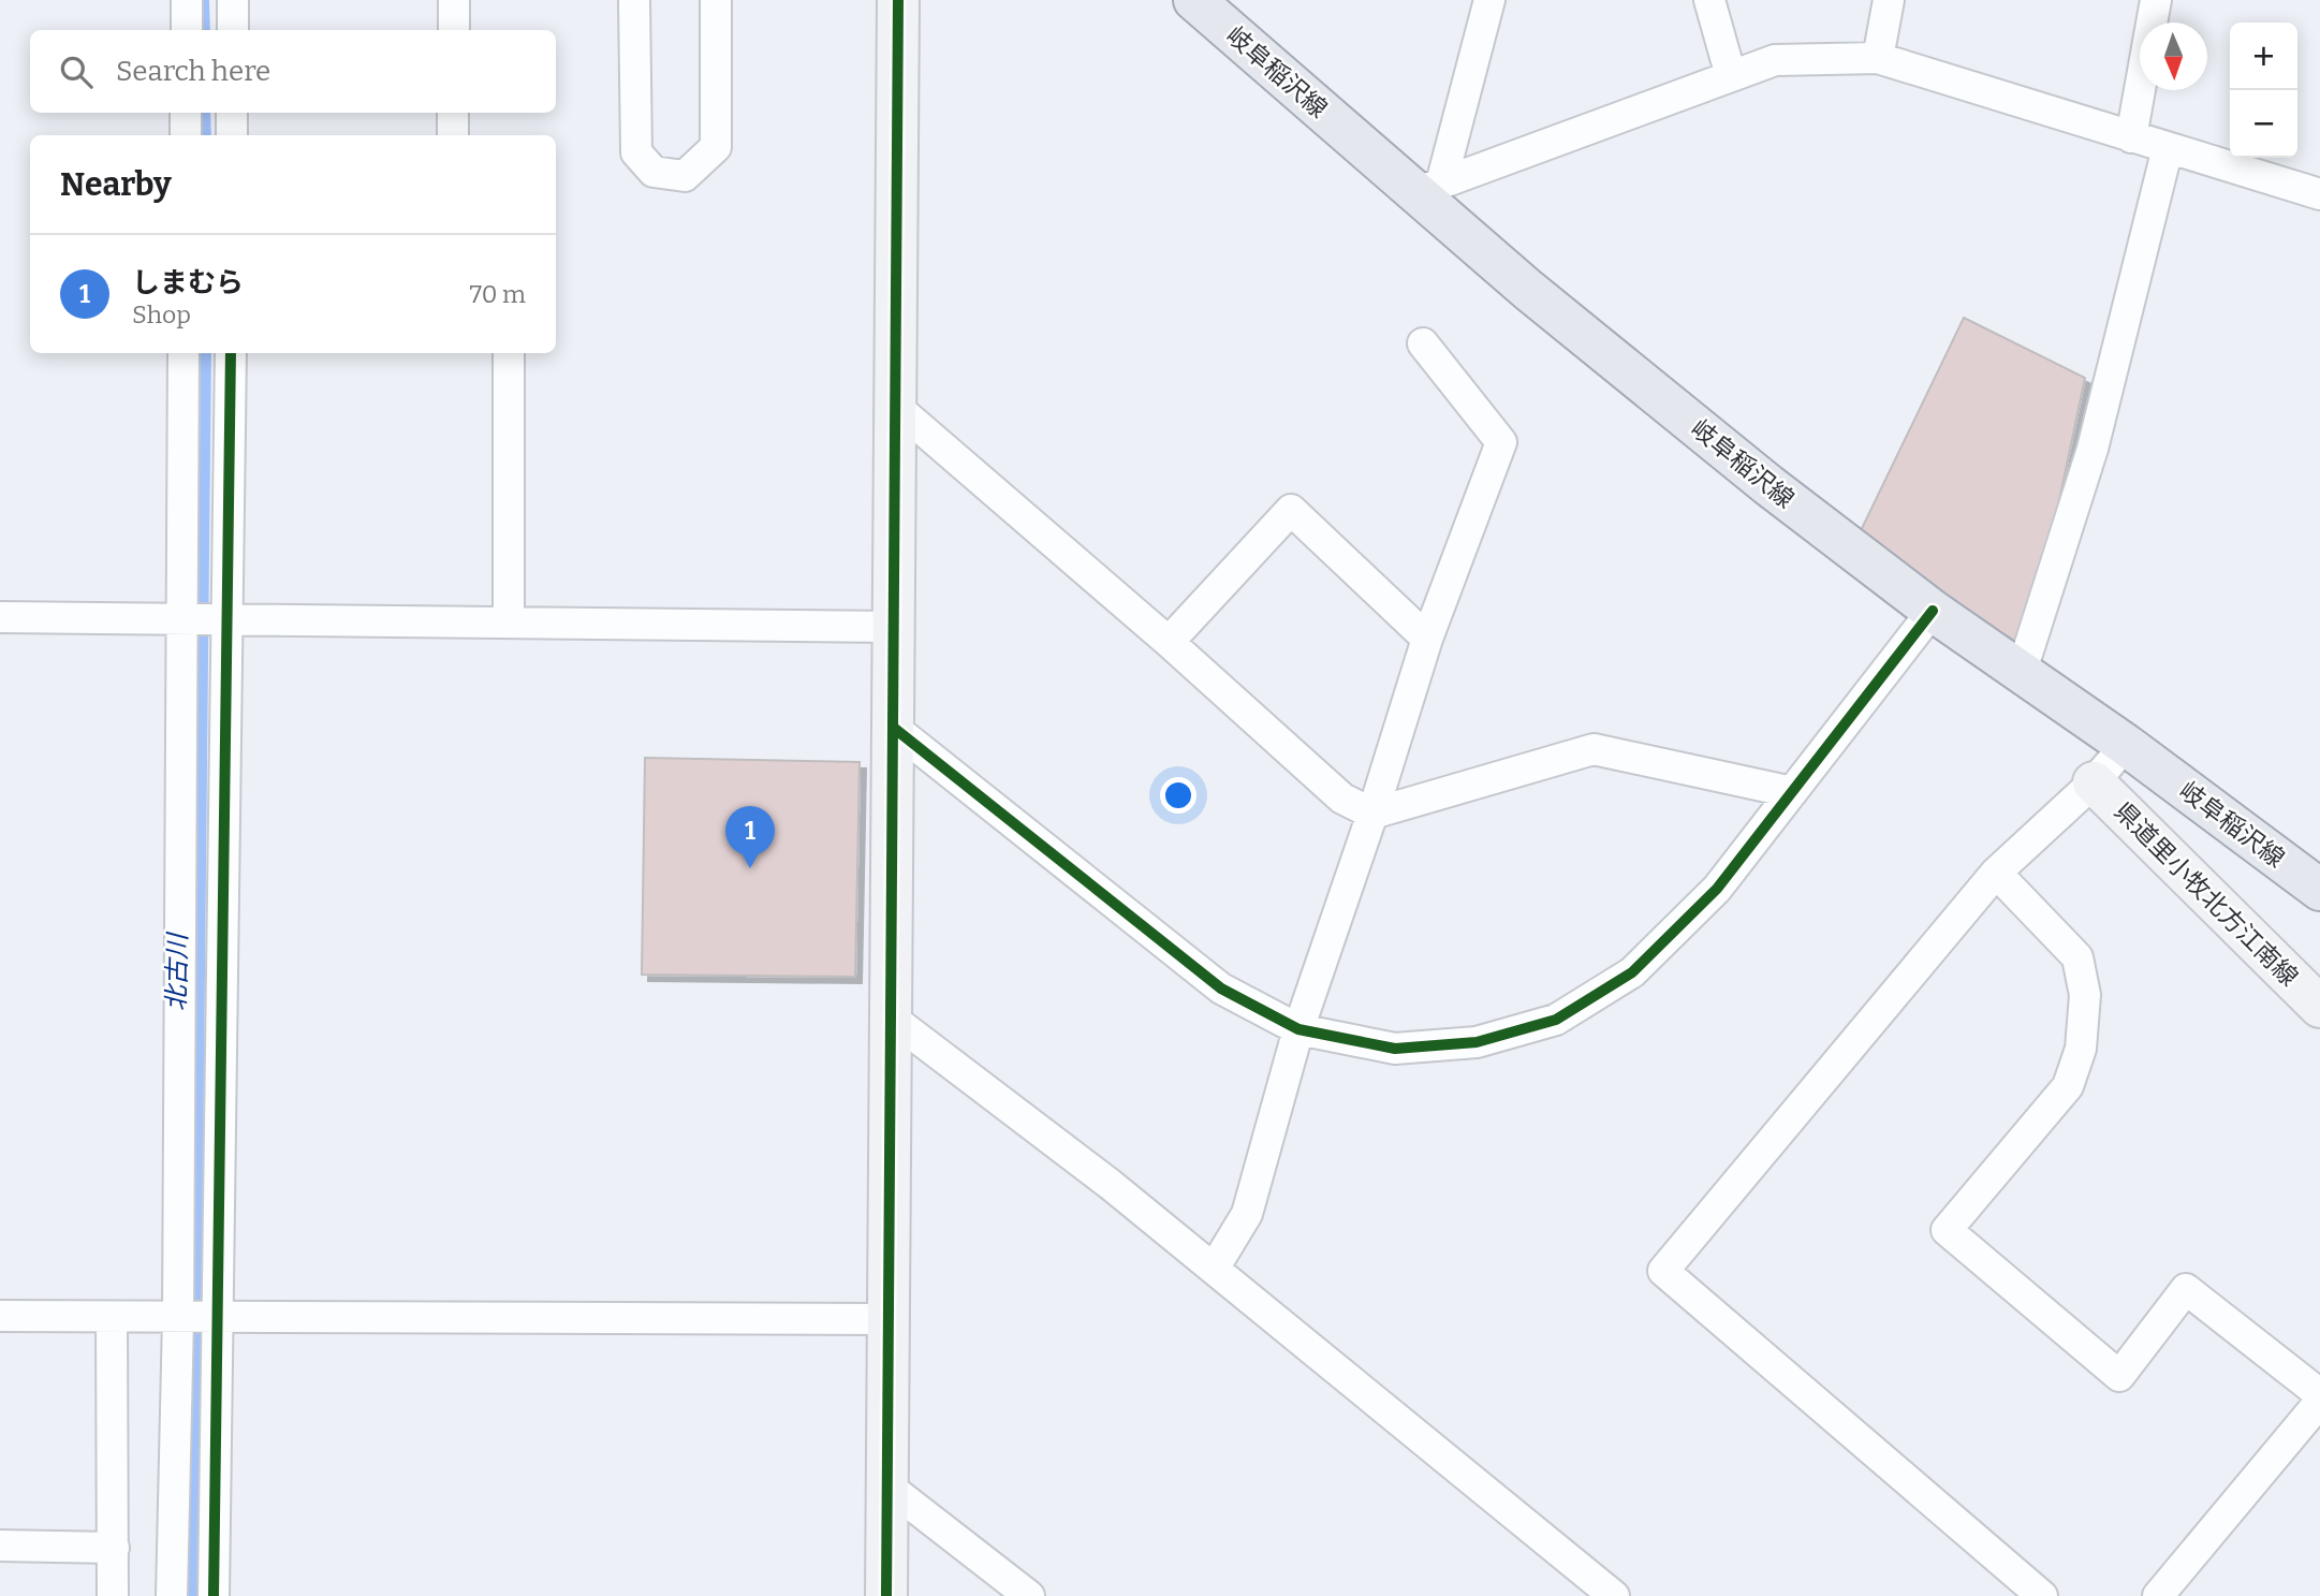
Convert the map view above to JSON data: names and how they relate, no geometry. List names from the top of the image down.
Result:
{
  "streets": {
    "main road": ["岐阜稲沢線"],
    "street": ["県道里小牧北方江南線"]
  },
  "water": ["北古川"],
  "north": "bottom",
  "page": {
    "map_buttons": ["+", "−"],
    "search": "Search here",
    "heading": "Nearby",
    "list": [
      {
        "mark": "1",
        "name": "しまむら",
        "note": "Shop",
        "value": "70 m"
      }
    ],
    "pins": "1"
  }
}
